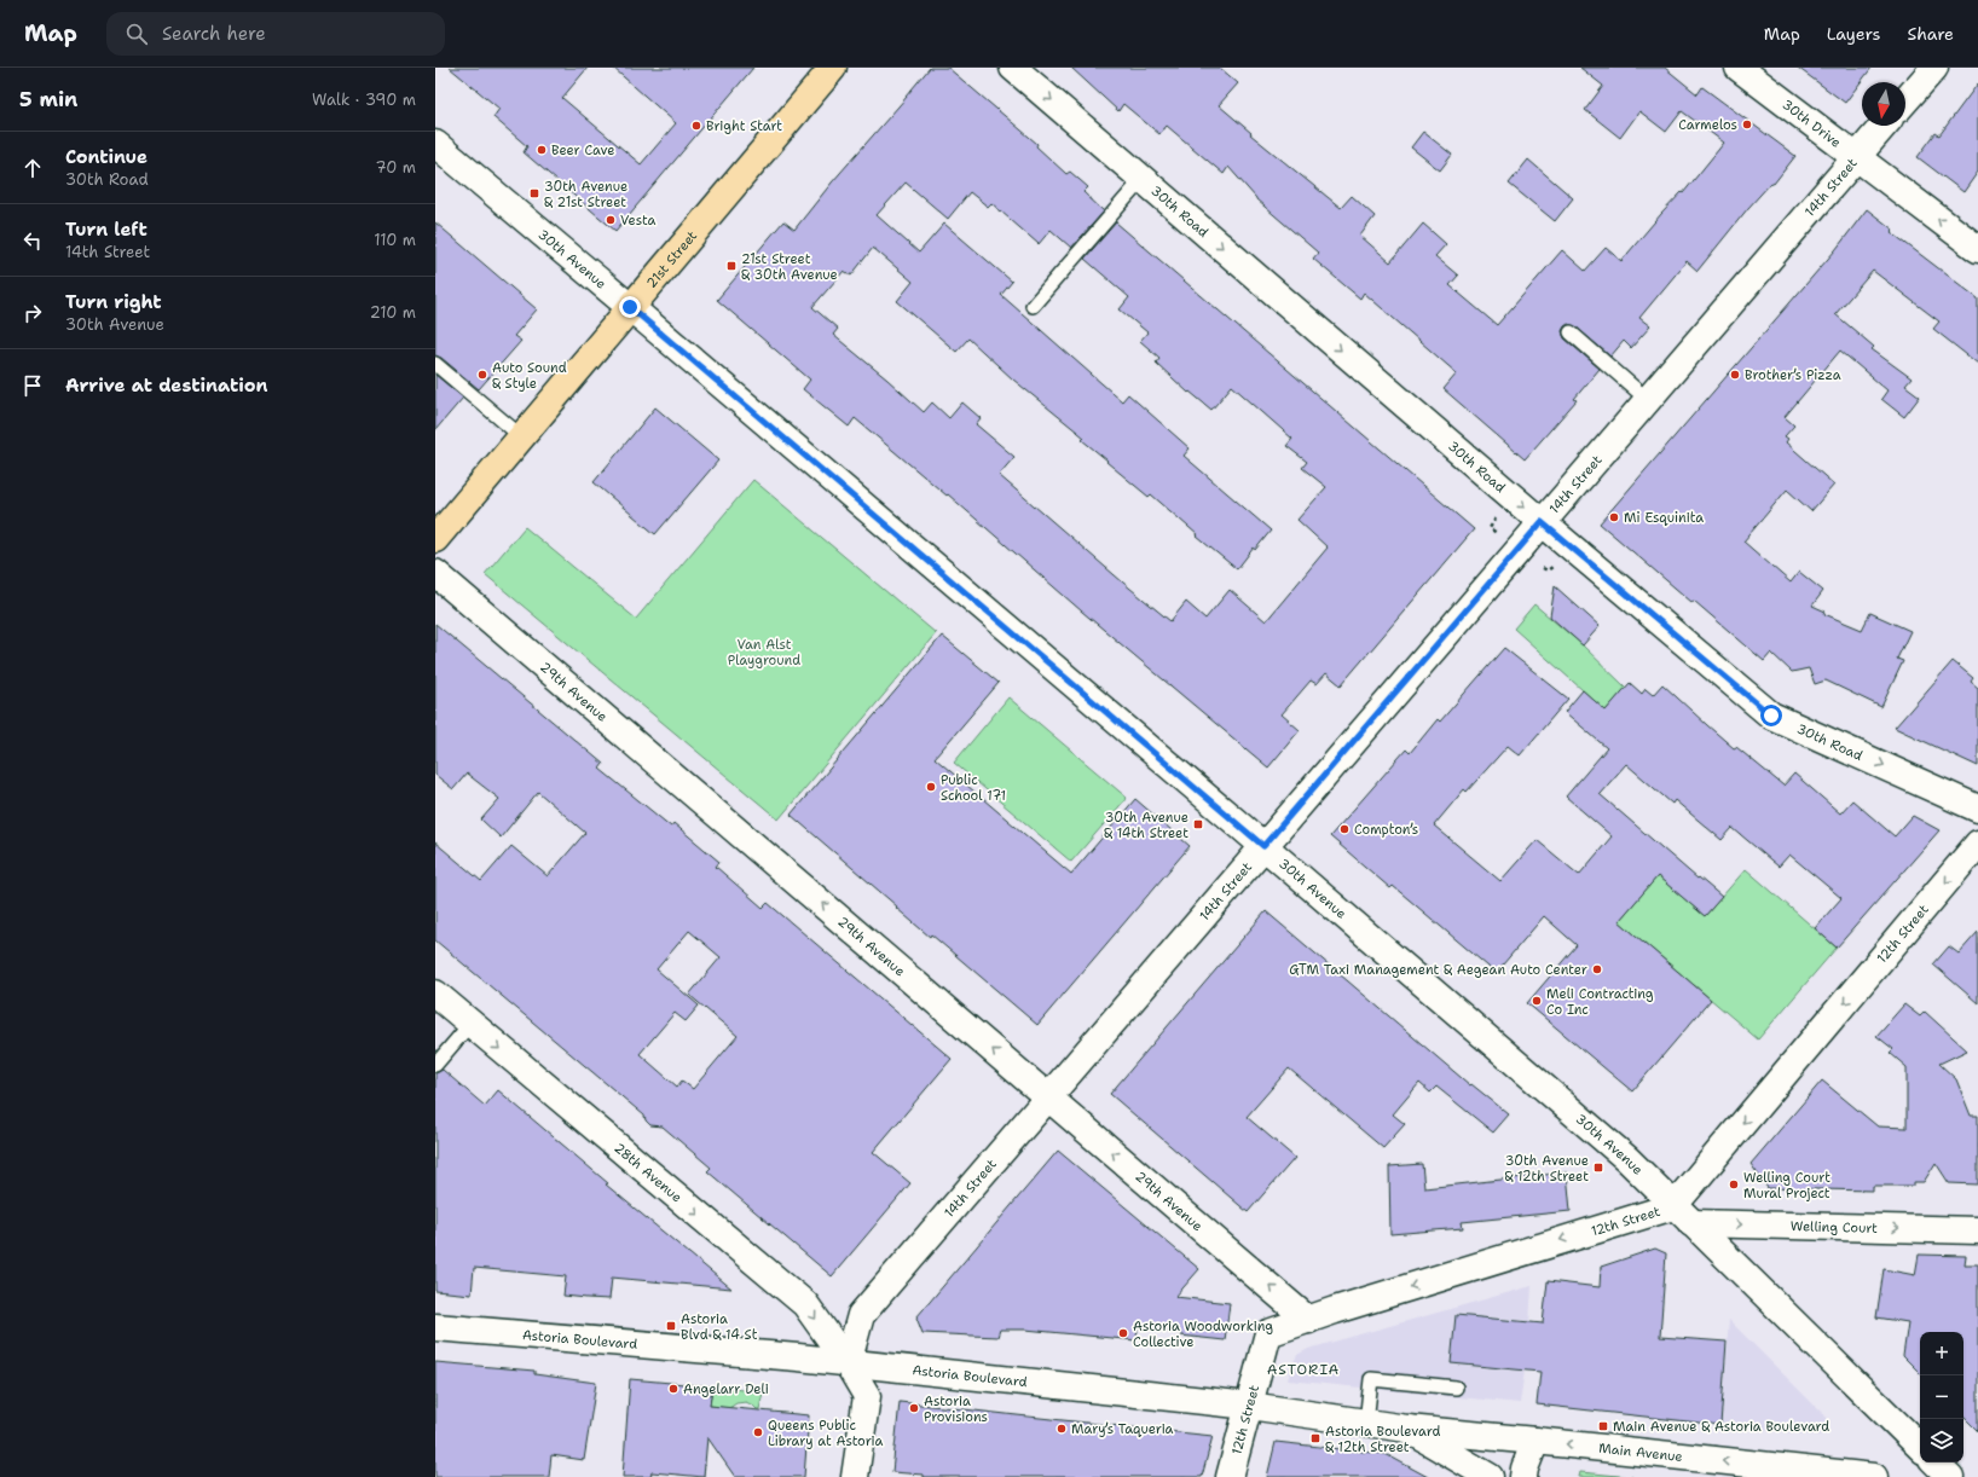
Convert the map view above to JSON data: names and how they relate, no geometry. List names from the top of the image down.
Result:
{
  "streets": {
    "main road": ["21st Street"],
    "street": [
      "30th Drive",
      "14th Street",
      "30th Road",
      "30th Avenue",
      "29th Avenue",
      "12th Street",
      "28th Avenue",
      "Welling Court",
      "Astoria Boulevard",
      "Main Avenue"
    ]
  },
  "crossings": [
    ["30th Drive", "14th Street"],
    ["14th Street", "30th Road"],
    ["14th Street", "30th Avenue"],
    ["14th Street", "29th Avenue"],
    ["14th Street", "28th Avenue"],
    ["14th Street", "Astoria Boulevard"],
    ["30th Avenue", "21st Street"],
    ["30th Avenue", "12th Street"],
    ["30th Avenue", "Welling Court"],
    ["29th Avenue", "12th Street"],
    ["12th Street", "Welling Court"],
    ["12th Street", "Astoria Boulevard"],
    ["28th Avenue", "Astoria Boulevard"],
    ["Astoria Boulevard", "Main Avenue"]
  ],
  "one_way": [
    "30th Drive",
    "30th Road",
    "29th Avenue",
    "12th Street",
    "28th Avenue",
    "Welling Court",
    "Main Avenue"
  ],
  "districts": ["ASTORIA"],
  "parks": ["Van Alst Playground"],
  "places": {
    "other": [
      "Carmelos",
      "Bright Start",
      "Beer Cave",
      "Vesta",
      "Auto Sound & Style",
      "Brother’s Pizza",
      "Mi Esquinita",
      "Public School 171",
      "Compton’s",
      "GTM Taxi Management & Aegean Auto Center",
      "Meli Contracting Co Inc",
      "Welling Court Mural Project",
      "Astoria Woodworking Collective",
      "Angelarr Deli",
      "Astoria Provisions",
      "Mary’s Taqueria",
      "Queens Public Library at Astoria"
    ],
    "transit": [
      "30th Avenue & 21st Street",
      "21st Street & 30th Avenue",
      "30th Avenue & 14th Street",
      "30th Avenue & 12th Street",
      "Astoria Blvd & 14 St",
      "Main Avenue & Astoria Boulevard",
      "Astoria Boulevard & 12th Street"
    ]
  },
  "north": "bottom",
  "page": {
    "header": "Map",
    "search": "Search here",
    "nav": ["Map", "Layers", "Share"],
    "heading": ["5 min", "Walk · 390 m"],
    "list": [
      ["Continue", "30th Road", "70 m"],
      ["Turn left", "14th Street", "110 m"],
      ["Turn right", "30th Avenue", "210 m"],
      "Arrive at destination"
    ],
    "map_buttons": ["+", "−"]
  }
}
